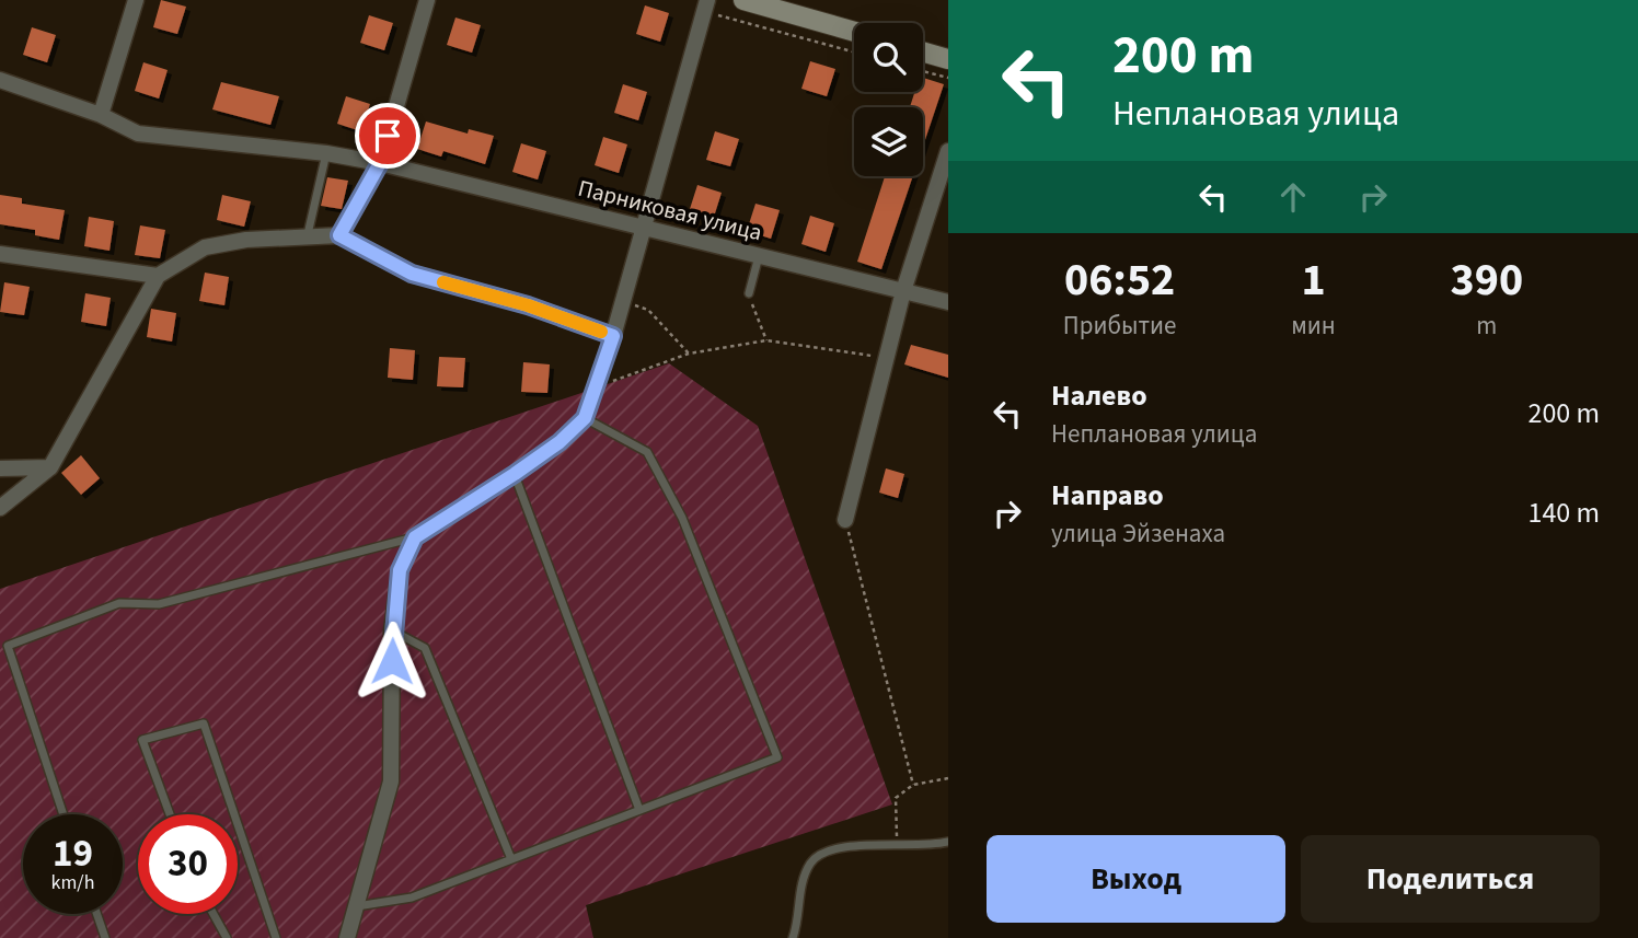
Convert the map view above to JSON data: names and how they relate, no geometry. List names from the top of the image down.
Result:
{
  "streets": {
    "street": ["Парниковая улица"]
  },
  "page": {
    "turn": ["200 m", "Неплановая улица"],
    "eta": [
      "06:52",
      "Прибытие",
      "1",
      "мин",
      "390",
      "m"
    ],
    "list": [
      {
        "name": "Налево",
        "note": "Неплановая улица",
        "value": "200 m"
      },
      {
        "name": "Направо",
        "note": "улица Эйзенаха",
        "value": "140 m"
      }
    ],
    "speed": "19 km/h",
    "limit": "30",
    "buttons": ["Выход", "Поделиться"]
  }
}
